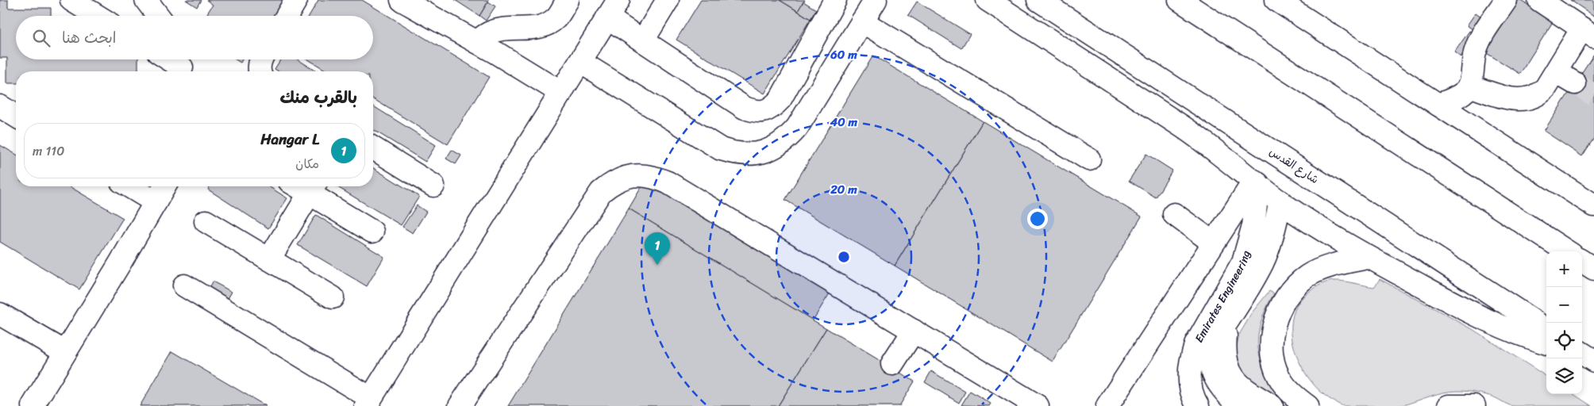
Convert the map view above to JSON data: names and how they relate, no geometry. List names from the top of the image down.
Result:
{
  "streets": {
    "street": ["شارع القدس", "Emirates Engineering"]
  },
  "page": {
    "search": "ابحث هنا",
    "heading": "بالقرب منك",
    "list": [
      {
        "mark": "1",
        "name": "Hangar L",
        "note": "مكان",
        "value": "110 m"
      }
    ],
    "pins": "1",
    "map_buttons": ["+", "−"]
  },
  "rings": ["60 m", "40 m", "20 m"]
}
